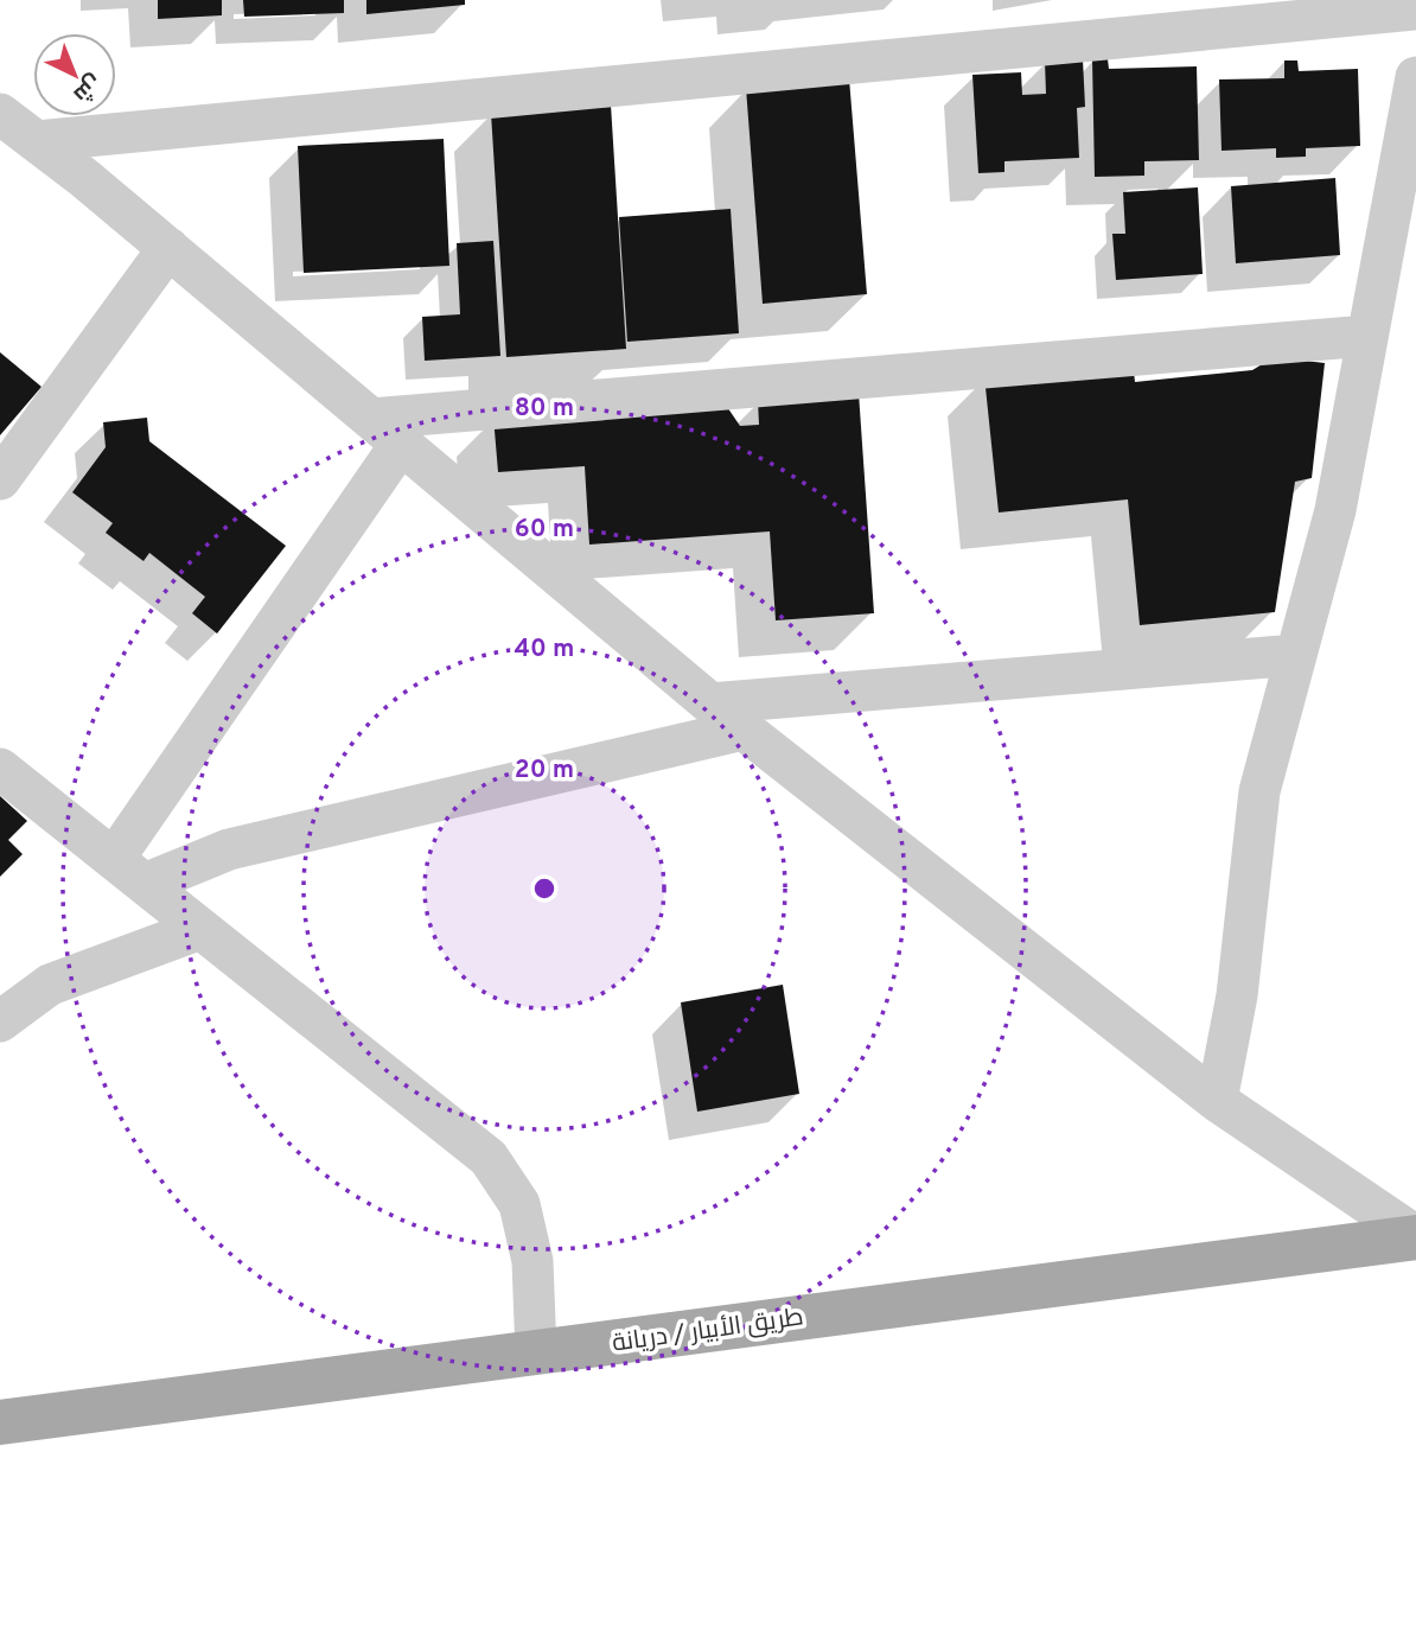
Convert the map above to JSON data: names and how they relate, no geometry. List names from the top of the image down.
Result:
{
  "streets": {
    "main road": ["طريق الأبيار / دريانة"]
  },
  "north": "bottom right",
  "rings": [
    "80 m",
    "60 m",
    "40 m",
    "20 m"
  ]
}
